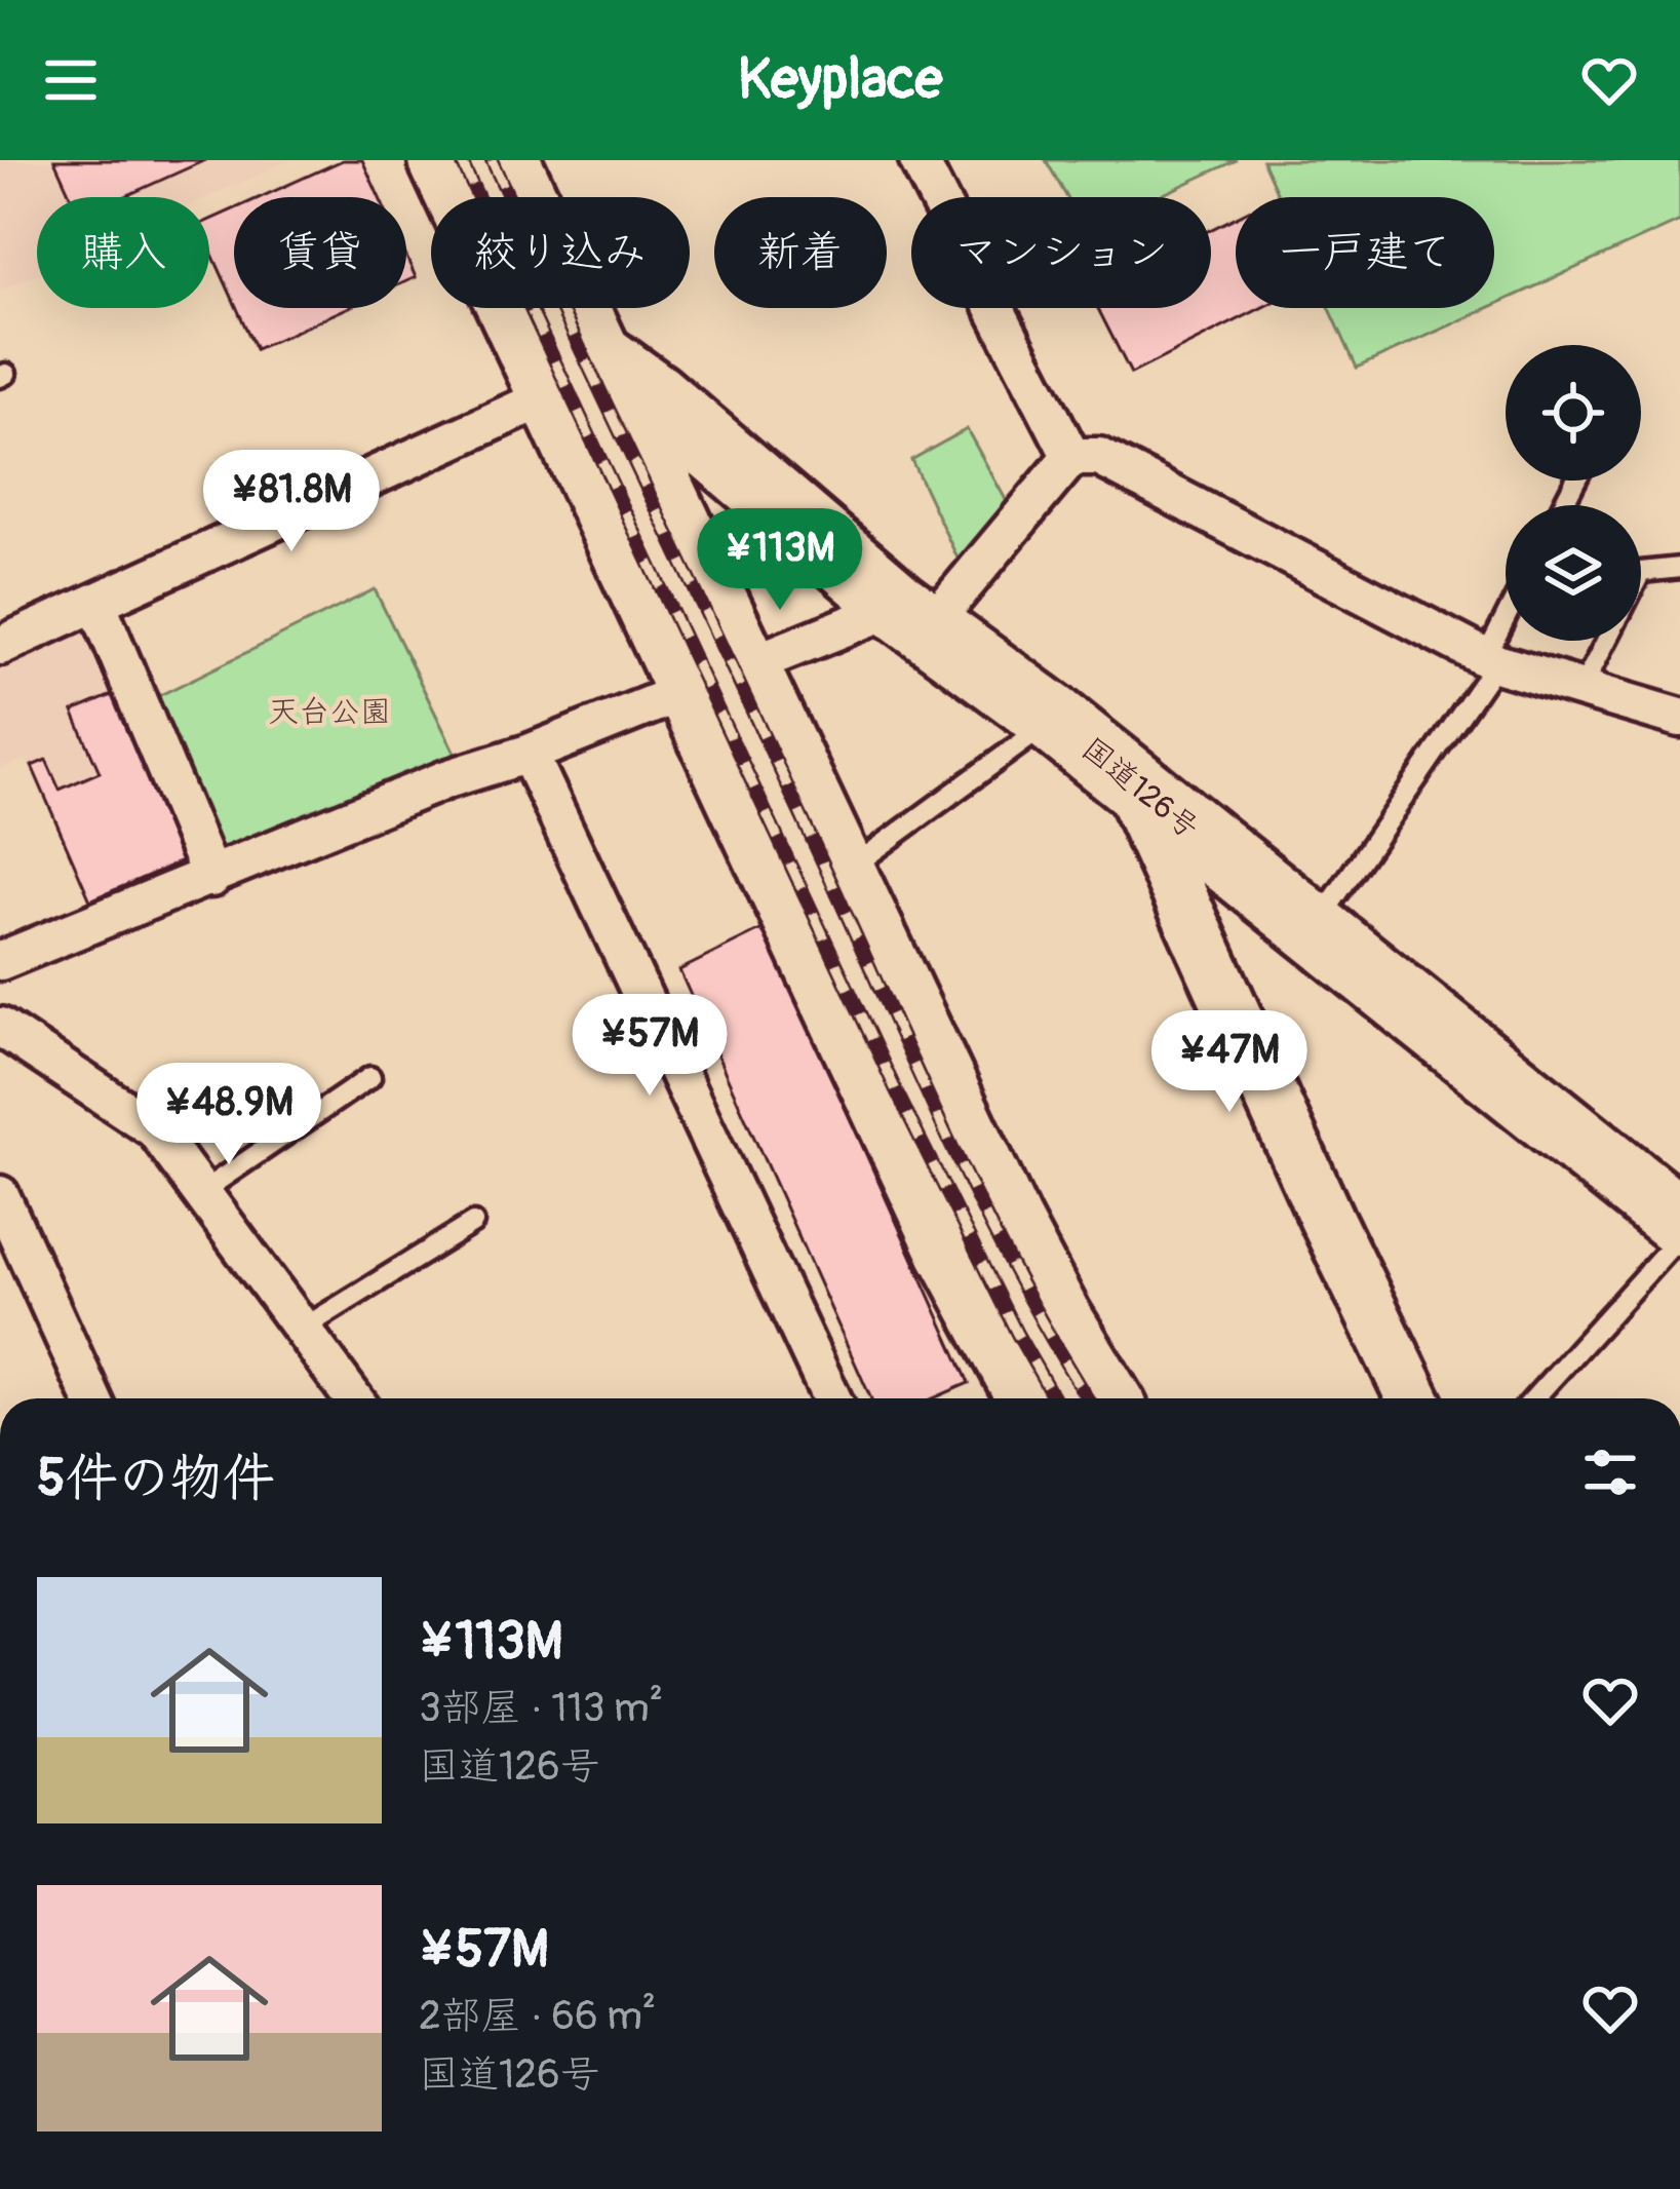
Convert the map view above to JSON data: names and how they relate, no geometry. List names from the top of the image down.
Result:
{
  "streets": {
    "highway": ["国道126号"]
  },
  "parks": ["天台公園"],
  "page": {
    "header": "Keyplace",
    "chip": [
      "購入",
      "賃貸",
      "絞り込み",
      "新着",
      "マンション",
      "一戸建て"
    ],
    "price": [
      "¥81.8M",
      "¥113M",
      "¥57M",
      "¥47M",
      "¥48.9M"
    ],
    "heading": "5件の物件",
    "list": [
      {
        "name": "¥113M",
        "note": "3部屋 · 113 m² · 国道126号"
      },
      {
        "name": "¥57M",
        "note": "2部屋 · 66 m² · 国道126号"
      }
    ]
  }
}
